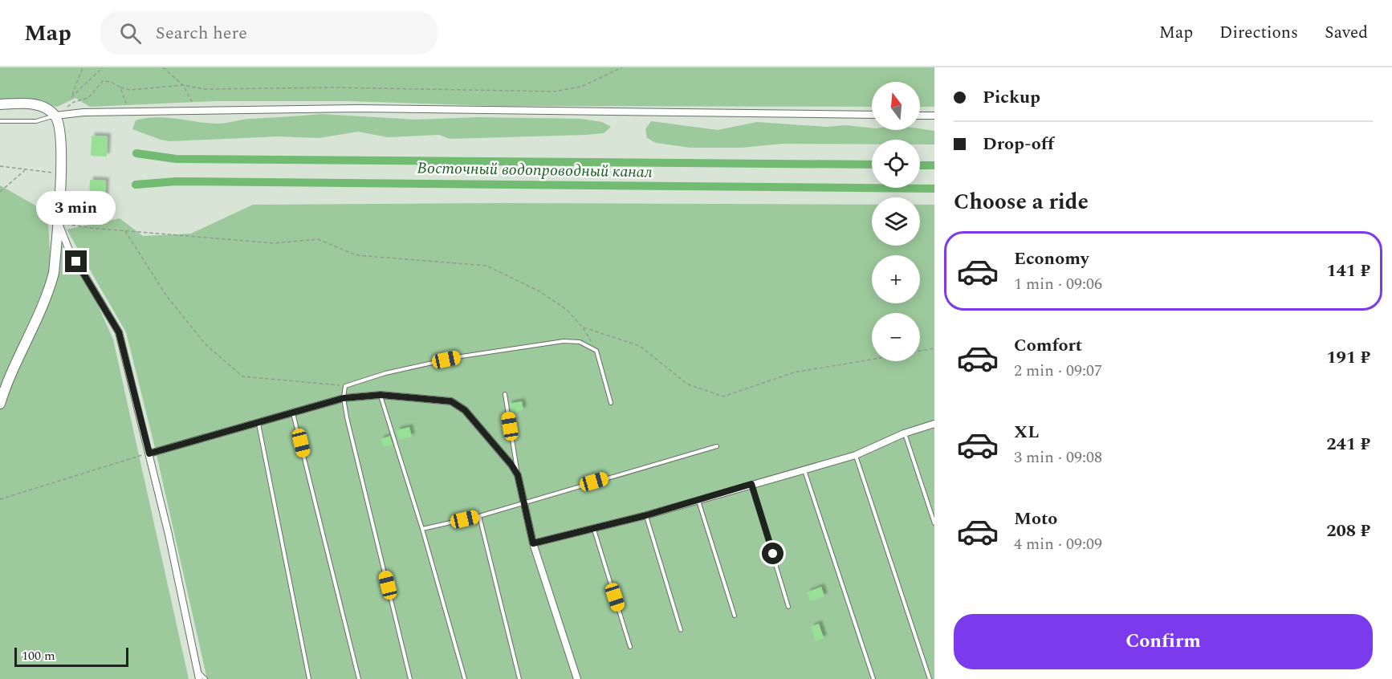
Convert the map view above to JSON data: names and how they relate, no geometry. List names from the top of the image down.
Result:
{
  "water": ["Восточный водопроводный канал"],
  "scale_bar": "100 m",
  "north": "top",
  "page": {
    "header": "Map",
    "search": "Search here",
    "nav": ["Map", "Directions", "Saved"],
    "banner": ["Pickup", "Drop-off"],
    "map_buttons": ["+", "−"],
    "heading": "Choose a ride",
    "bubble": "3 min",
    "list": [
      {
        "name": "Economy",
        "note": "1 min · 09:06",
        "value": "141 ₽"
      },
      {
        "name": "Comfort",
        "note": "2 min · 09:07",
        "value": "191 ₽"
      },
      {
        "name": "XL",
        "note": "3 min · 09:08",
        "value": "241 ₽"
      },
      {
        "name": "Moto",
        "note": "4 min · 09:09",
        "value": "208 ₽"
      }
    ],
    "buttons": "Confirm",
    "scale": "100 m"
  }
}
